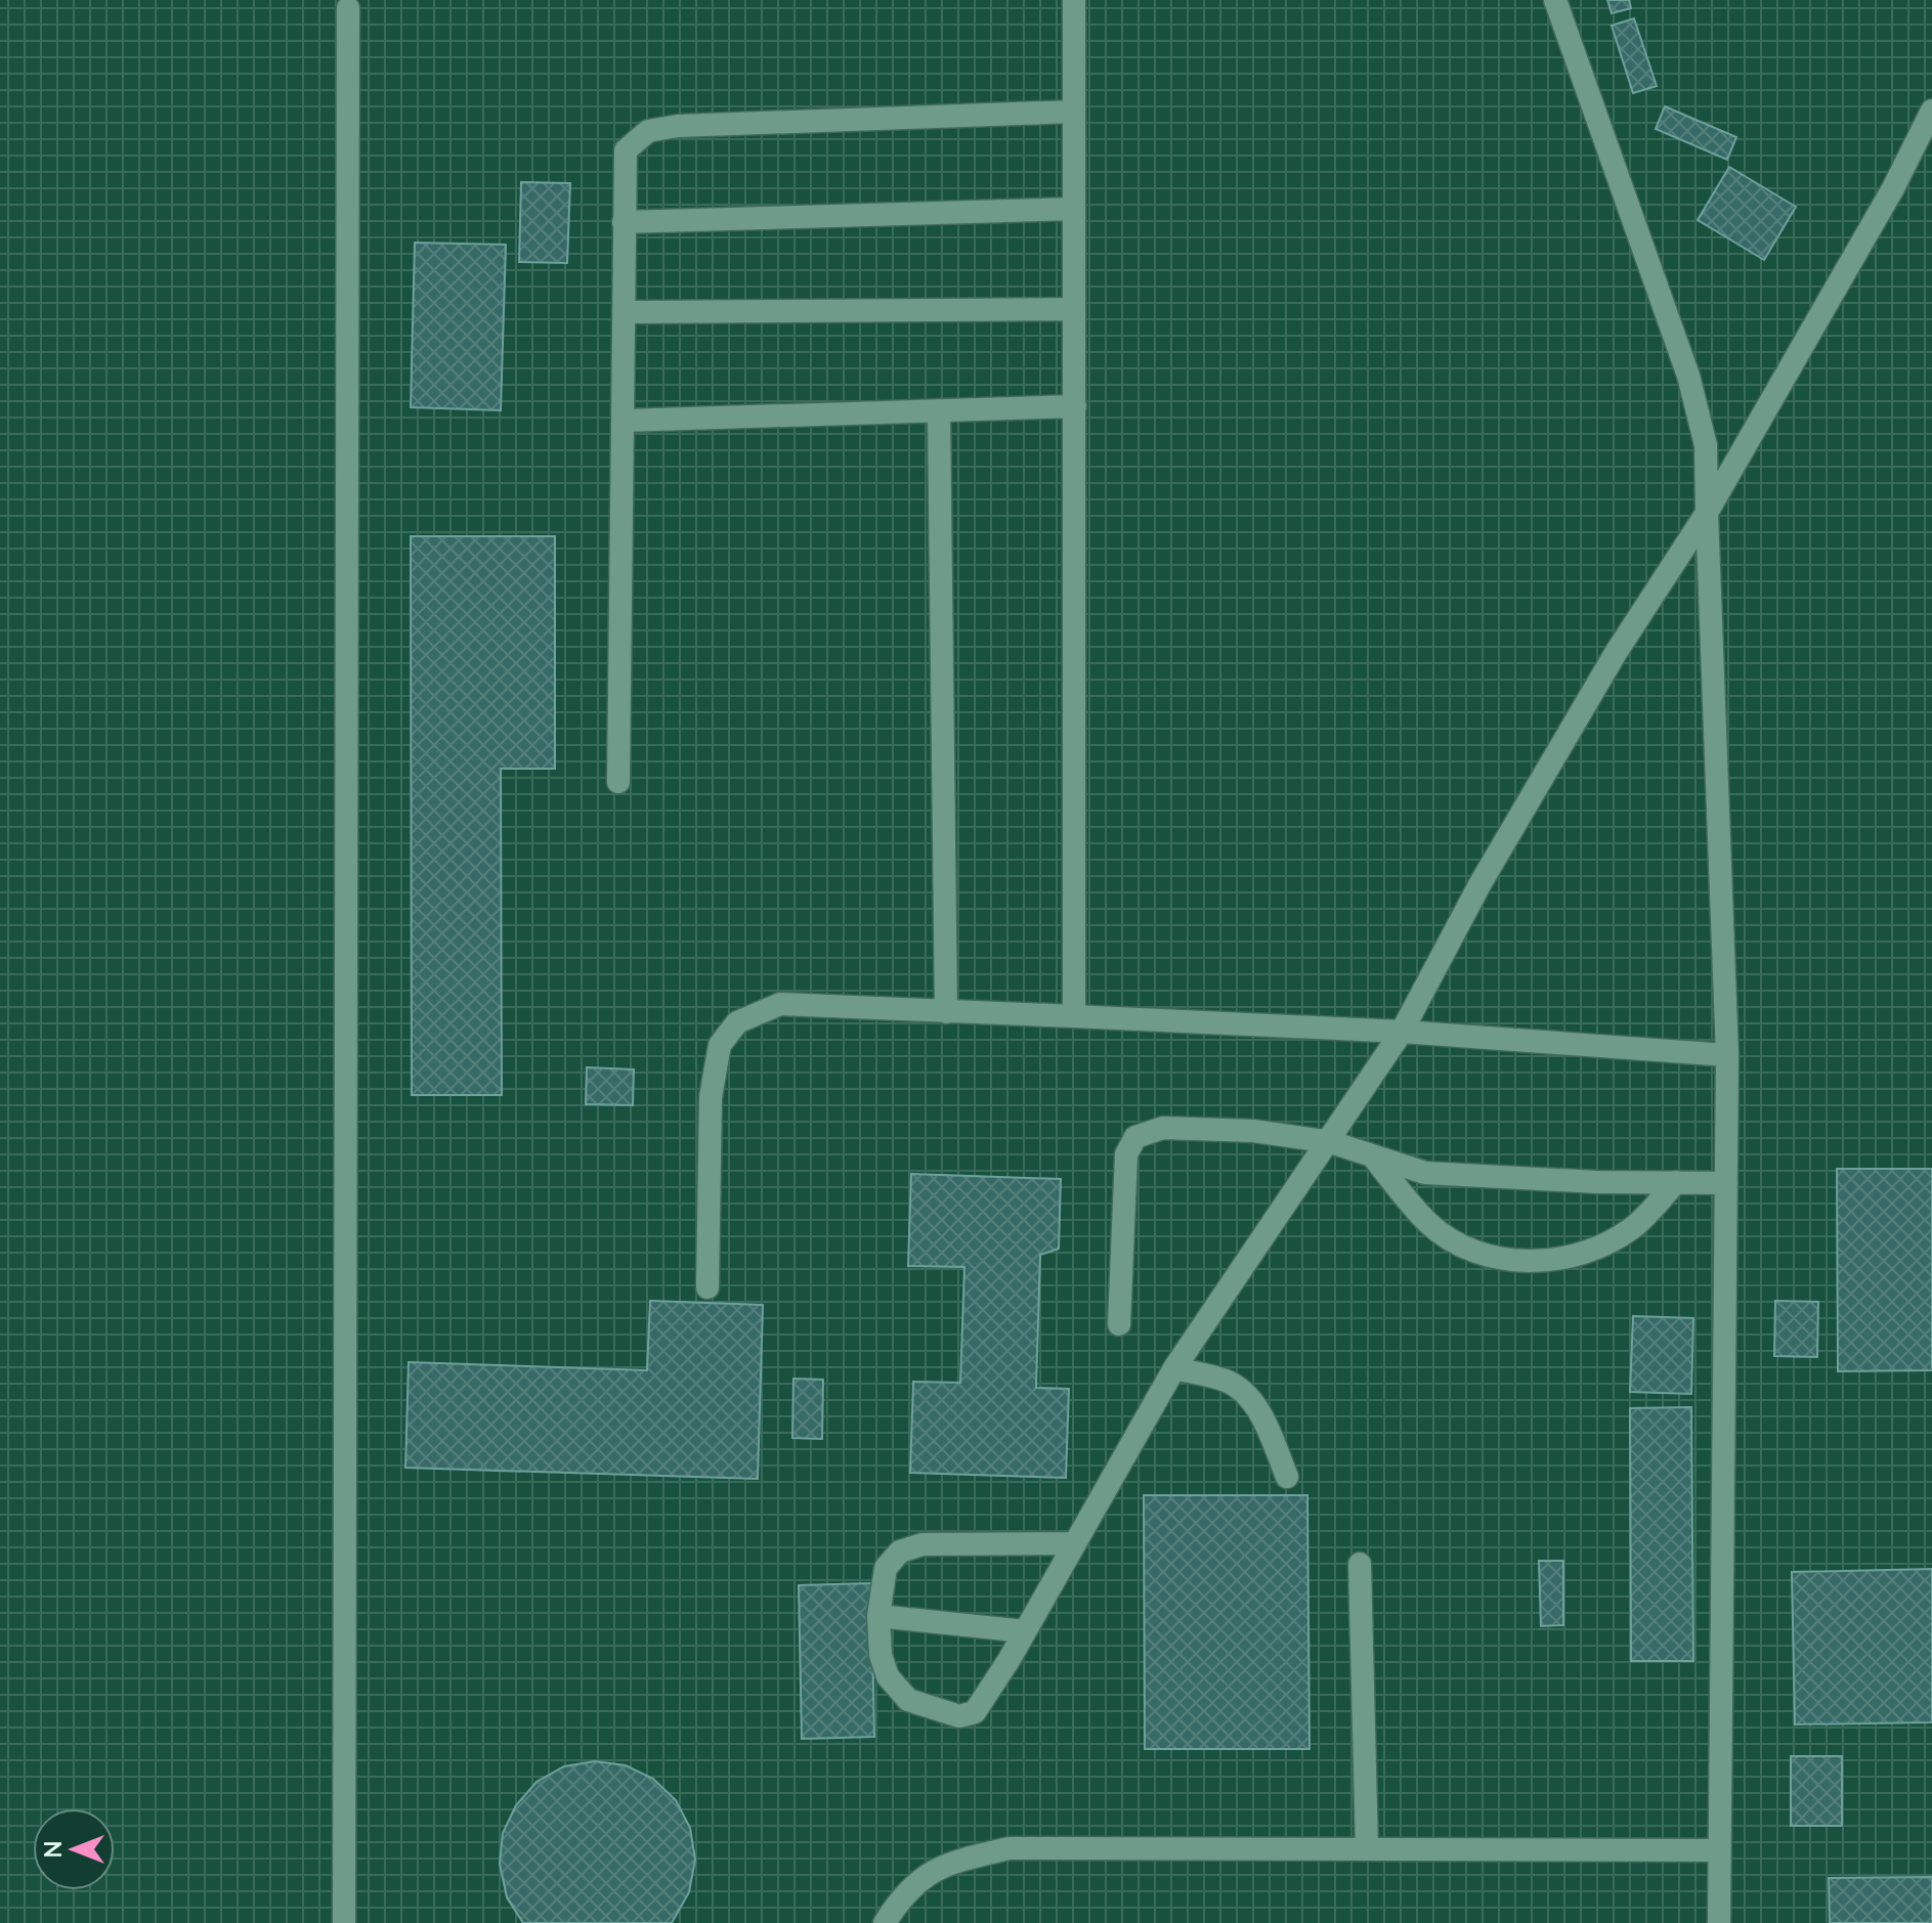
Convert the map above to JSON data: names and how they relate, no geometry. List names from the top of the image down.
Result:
{
  "north": "left"
}
